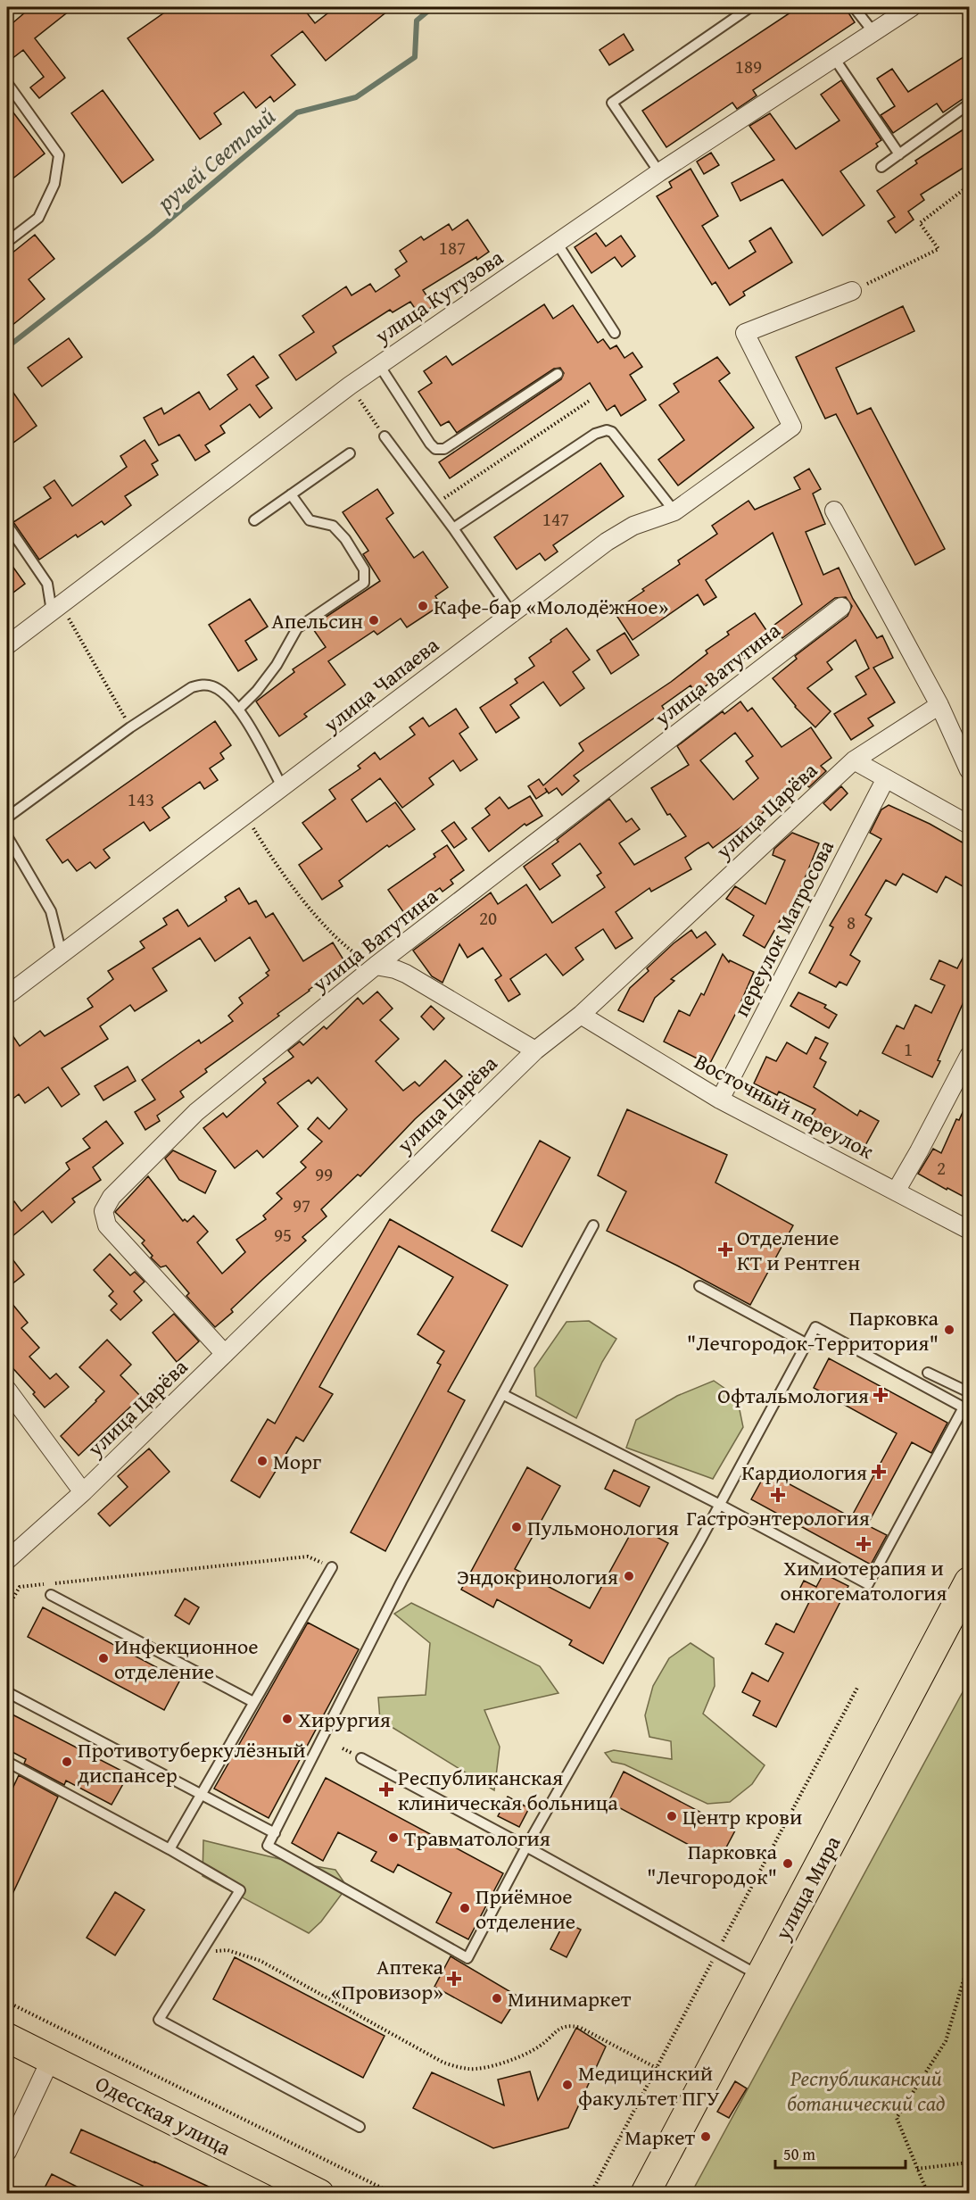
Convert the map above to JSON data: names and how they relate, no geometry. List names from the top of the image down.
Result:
{
  "streets": {
    "main road": ["улица Мира", "Одесская улица"],
    "street": [
      "улица Кутузова",
      "улица Ватутина",
      "улица Чапаева",
      "улица Царёва",
      "переулок Матросова",
      "Восточный переулок"
    ]
  },
  "crossings": [
    ["улица Ватутина", "улица Царёва"],
    ["улица Царёва", "Восточный переулок"],
    ["переулок Матросова", "Восточный переулок"]
  ],
  "water": ["ручей Светлый"],
  "parks": ["Республиканский ботанический сад"],
  "places": {
    "other": [
      "Кафе-бар «Молодёжное»",
      "Апельсин",
      "Парковка \"Лечгородок-Территория\"",
      "Морг",
      "Пульмонология",
      "Эндокринология",
      "Инфекционное отделение",
      "Хирургия",
      "Противотуберкулёзный диспансер",
      "Центр крови",
      "Травматология",
      "Парковка \"Лечгородок\"",
      "Приёмное отделение",
      "Минимаркет",
      "Медицинский факультет ПГУ",
      "Маркет"
    ],
    "health": [
      "Отделение КТ и Рентген",
      "Офтальмология",
      "Кардиология",
      "Гастроэнтерология",
      "Химиотерапия и онкогематология",
      "Республиканская клиническая больница",
      "Аптека «Провизор»"
    ]
  },
  "house_numbers": [
    "189",
    "187",
    "147",
    "143",
    "20",
    "8",
    "1",
    "2",
    "99",
    "97",
    "95"
  ],
  "scale_bar": "50 m"
}
